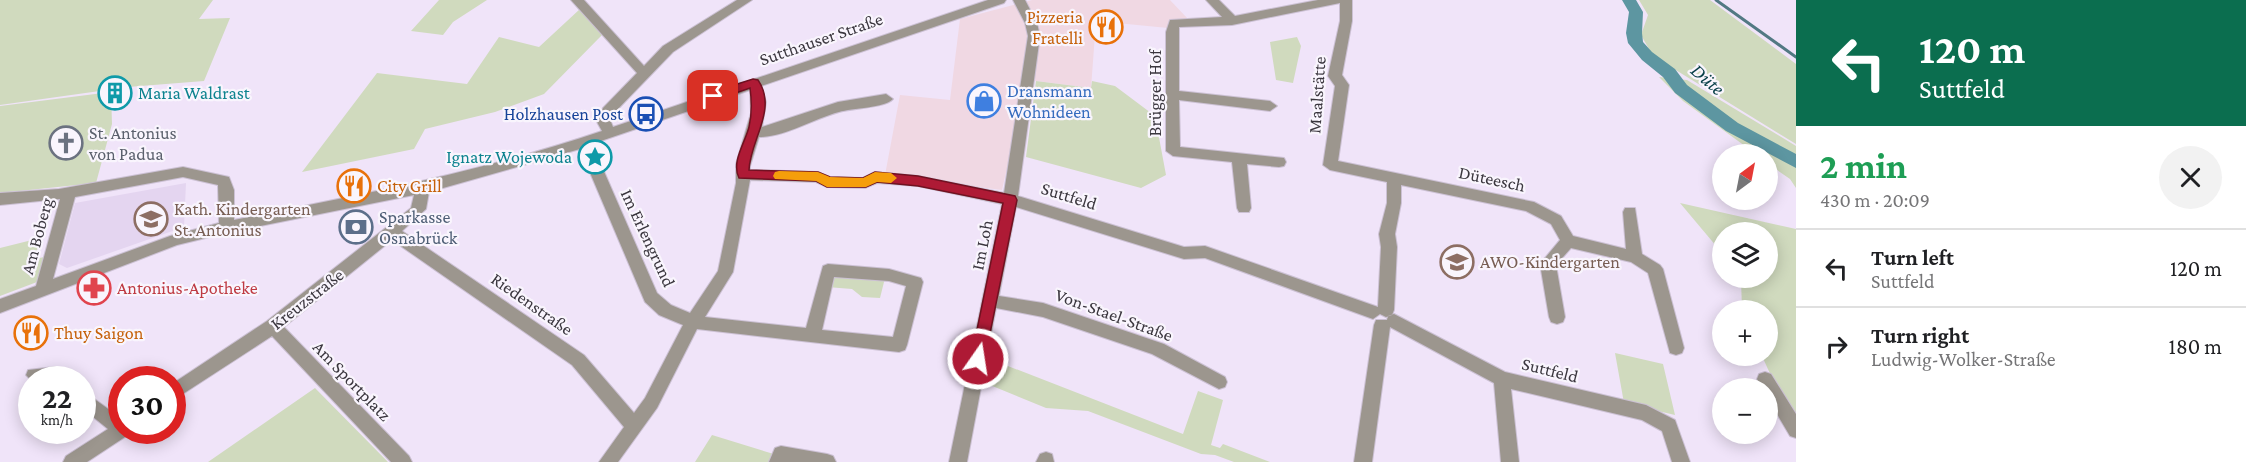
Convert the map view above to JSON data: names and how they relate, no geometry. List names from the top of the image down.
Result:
{
  "streets": {
    "street": [
      "Sutthauser Straße",
      "Brügger Hof",
      "Maalstätte",
      "Düteesch",
      "Suttfeld",
      "Am Boberg",
      "Im Erlengrund",
      "Im Loh",
      "Kreuzstraße",
      "Riedenstraße",
      "Von-Stael-Straße",
      "Am Sportplatz"
    ]
  },
  "crossings": [
    ["Sutthauser Straße", "Am Boberg"],
    ["Sutthauser Straße", "Im Erlengrund"],
    ["Sutthauser Straße", "Kreuzstraße"],
    ["Maalstätte", "Düteesch"],
    ["Suttfeld", "Im Loh"],
    ["Im Loh", "Von-Stael-Straße"],
    ["Kreuzstraße", "Riedenstraße"],
    ["Kreuzstraße", "Am Sportplatz"]
  ],
  "water": ["Düte"],
  "places": {
    "restaurant": ["Pizzeria Fratelli", "City Grill", "Thuy Saigon"],
    "building": ["Maria Waldrast"],
    "shop": ["Dransmann Wohnideen"],
    "bus stop": ["Holzhausen Post"],
    "church": ["St. Antonius von Padua"],
    "place": ["Ignatz Wojewoda"],
    "school or university": ["Kath. Kindergarten St. Antonius", "AWO-Kindergarten"],
    "bank": ["Sparkasse Osnabrück"],
    "pharmacy": ["Antonius-Apotheke"]
  },
  "north": "top right",
  "page": {
    "turn": ["120 m", "Suttfeld"],
    "heading": ["2 min", "430 m · 20:09"],
    "map_buttons": ["+", "−"],
    "list": [
      {
        "name": "Turn left",
        "note": "Suttfeld",
        "value": "120 m"
      },
      {
        "name": "Turn right",
        "note": "Ludwig-Wolker-Straße",
        "value": "180 m"
      }
    ],
    "speed": "22 km/h",
    "limit": "30"
  }
}
